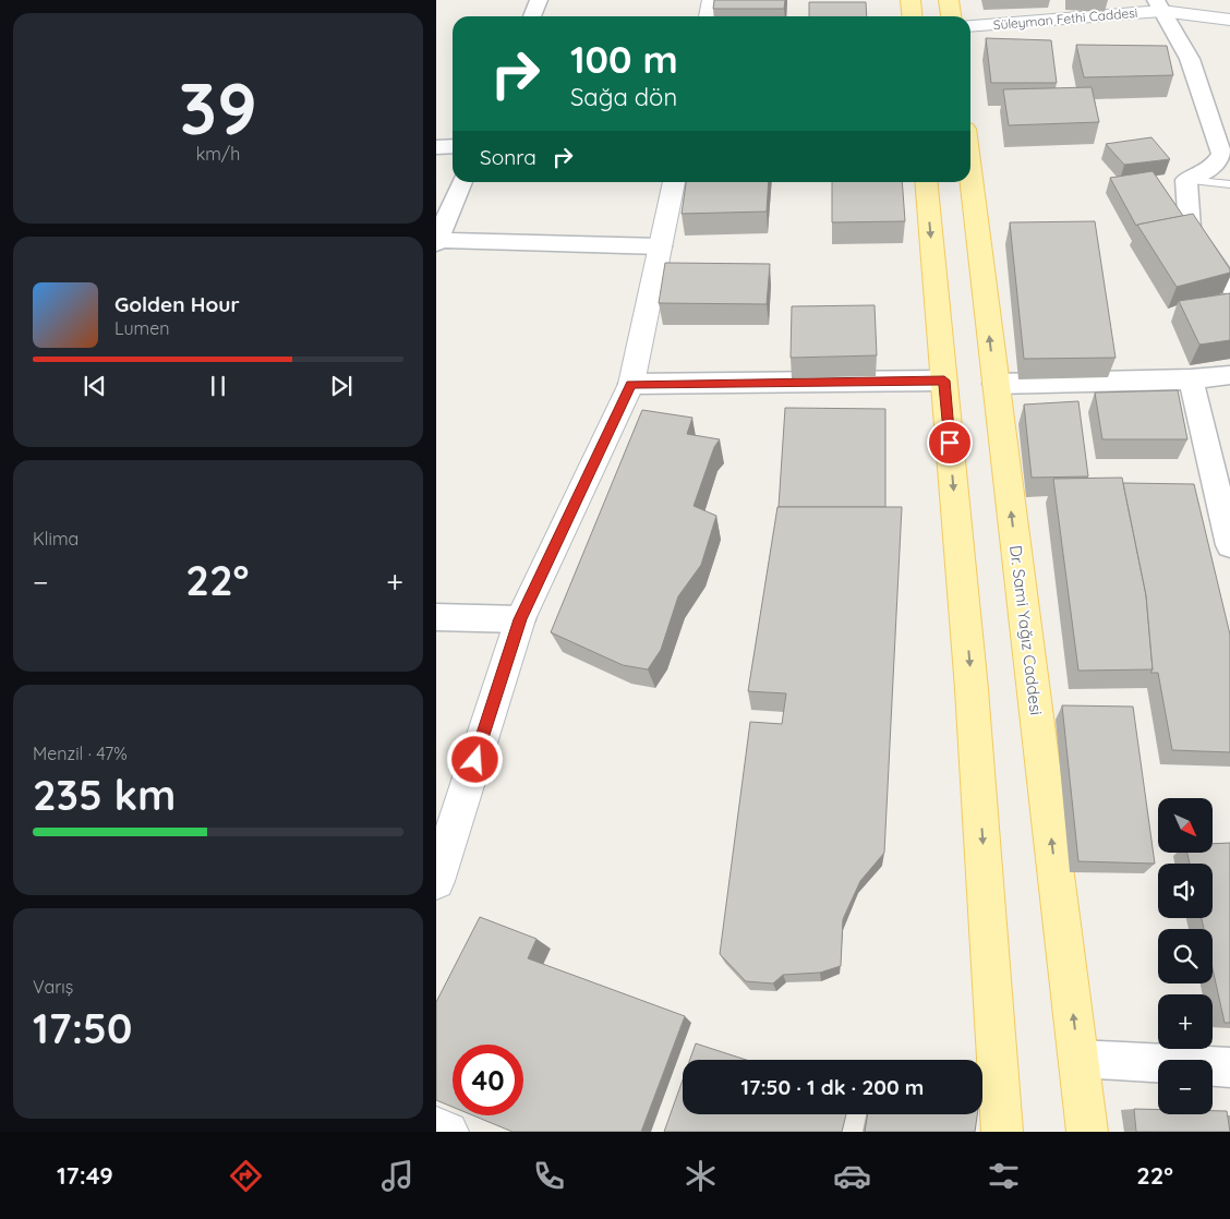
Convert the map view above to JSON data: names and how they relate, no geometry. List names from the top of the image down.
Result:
{
  "streets": {
    "main road": ["Dr. Sami Yağız Caddesi"],
    "street": ["Süleyman Fethi Caddesi"]
  },
  "north": "bottom right",
  "page": {
    "tile": [
      ["39", "km/h"],
      "Klima",
      ["Menzil · 47%", "235 km"],
      ["Varış", "17:50"]
    ],
    "turn": ["100 m", "Sağa dön"],
    "then": "Sonra",
    "song": ["Golden Hour", "Lumen"],
    "heat": ["−", "22°", "+"],
    "map_buttons": ["+", "−"],
    "limit": "40",
    "trip": "17:50 · 1 dk · 200 m",
    "tabs": ["17:49", "22°"]
  }
}
